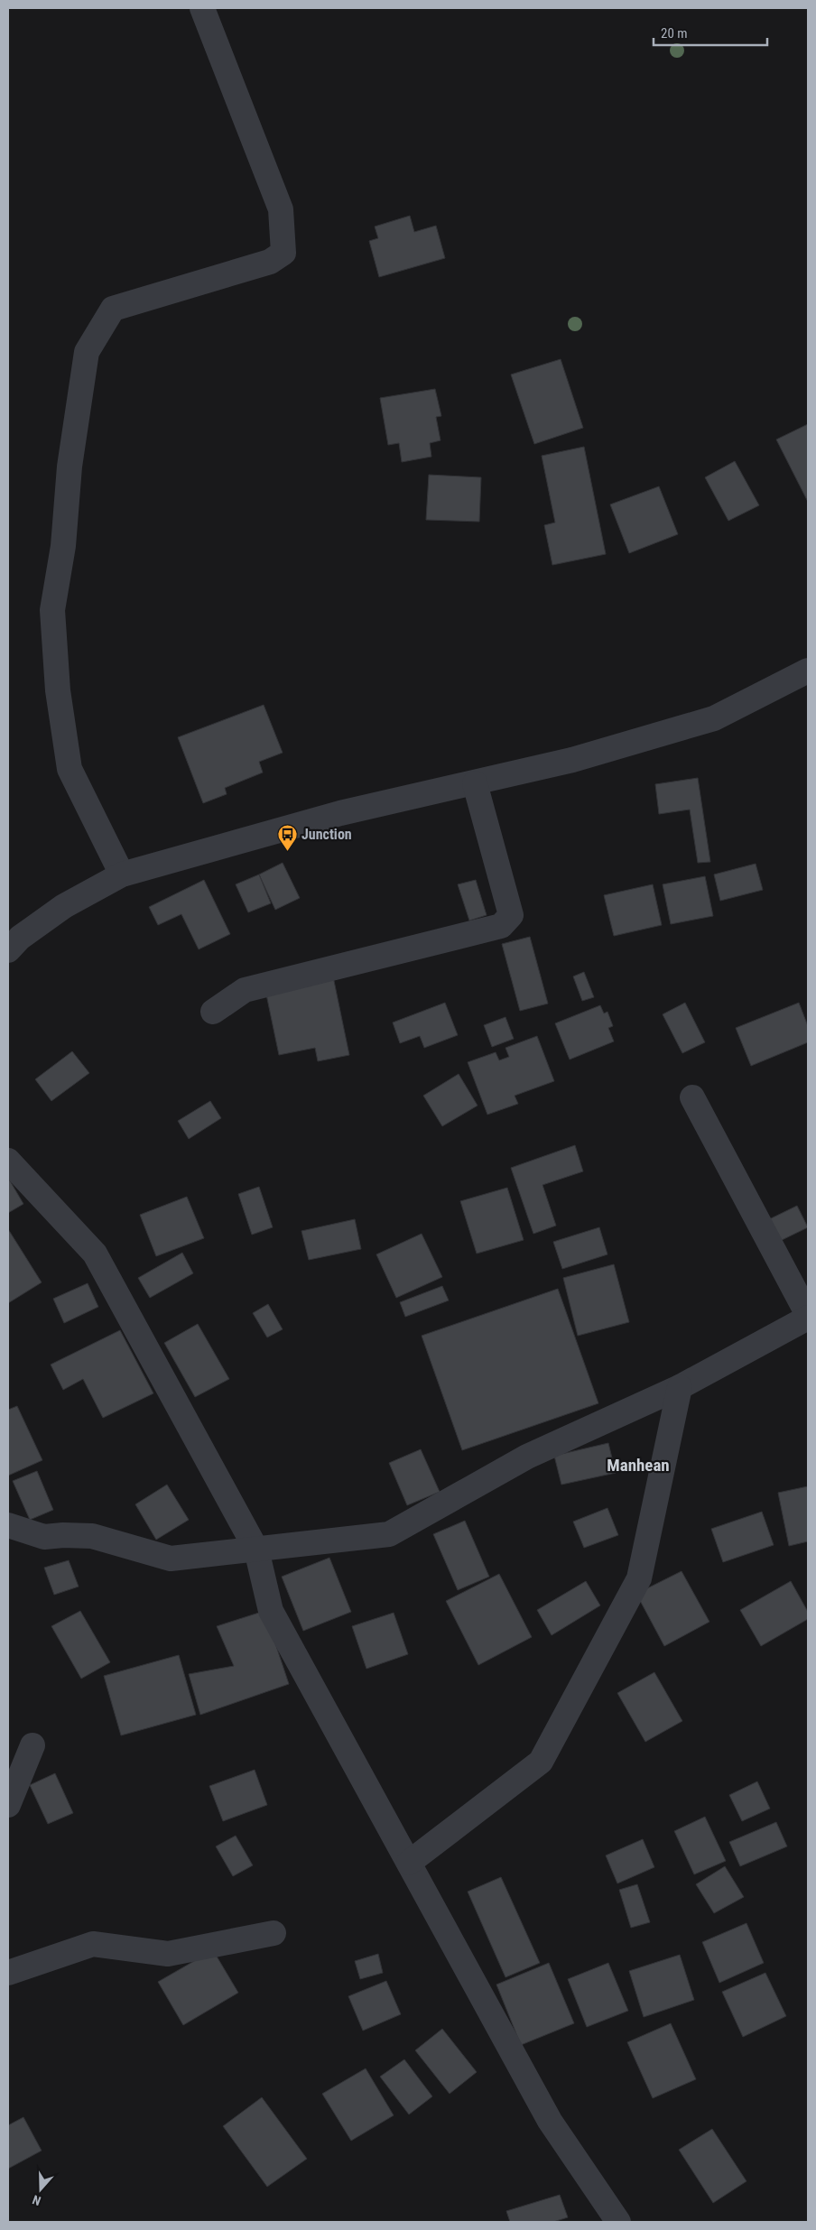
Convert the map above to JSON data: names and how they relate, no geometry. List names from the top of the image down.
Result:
{
  "districts": ["Manhean"],
  "places": {
    "bus stop": ["Junction"]
  },
  "scale_bar": "20 m",
  "north": "bottom"
}
